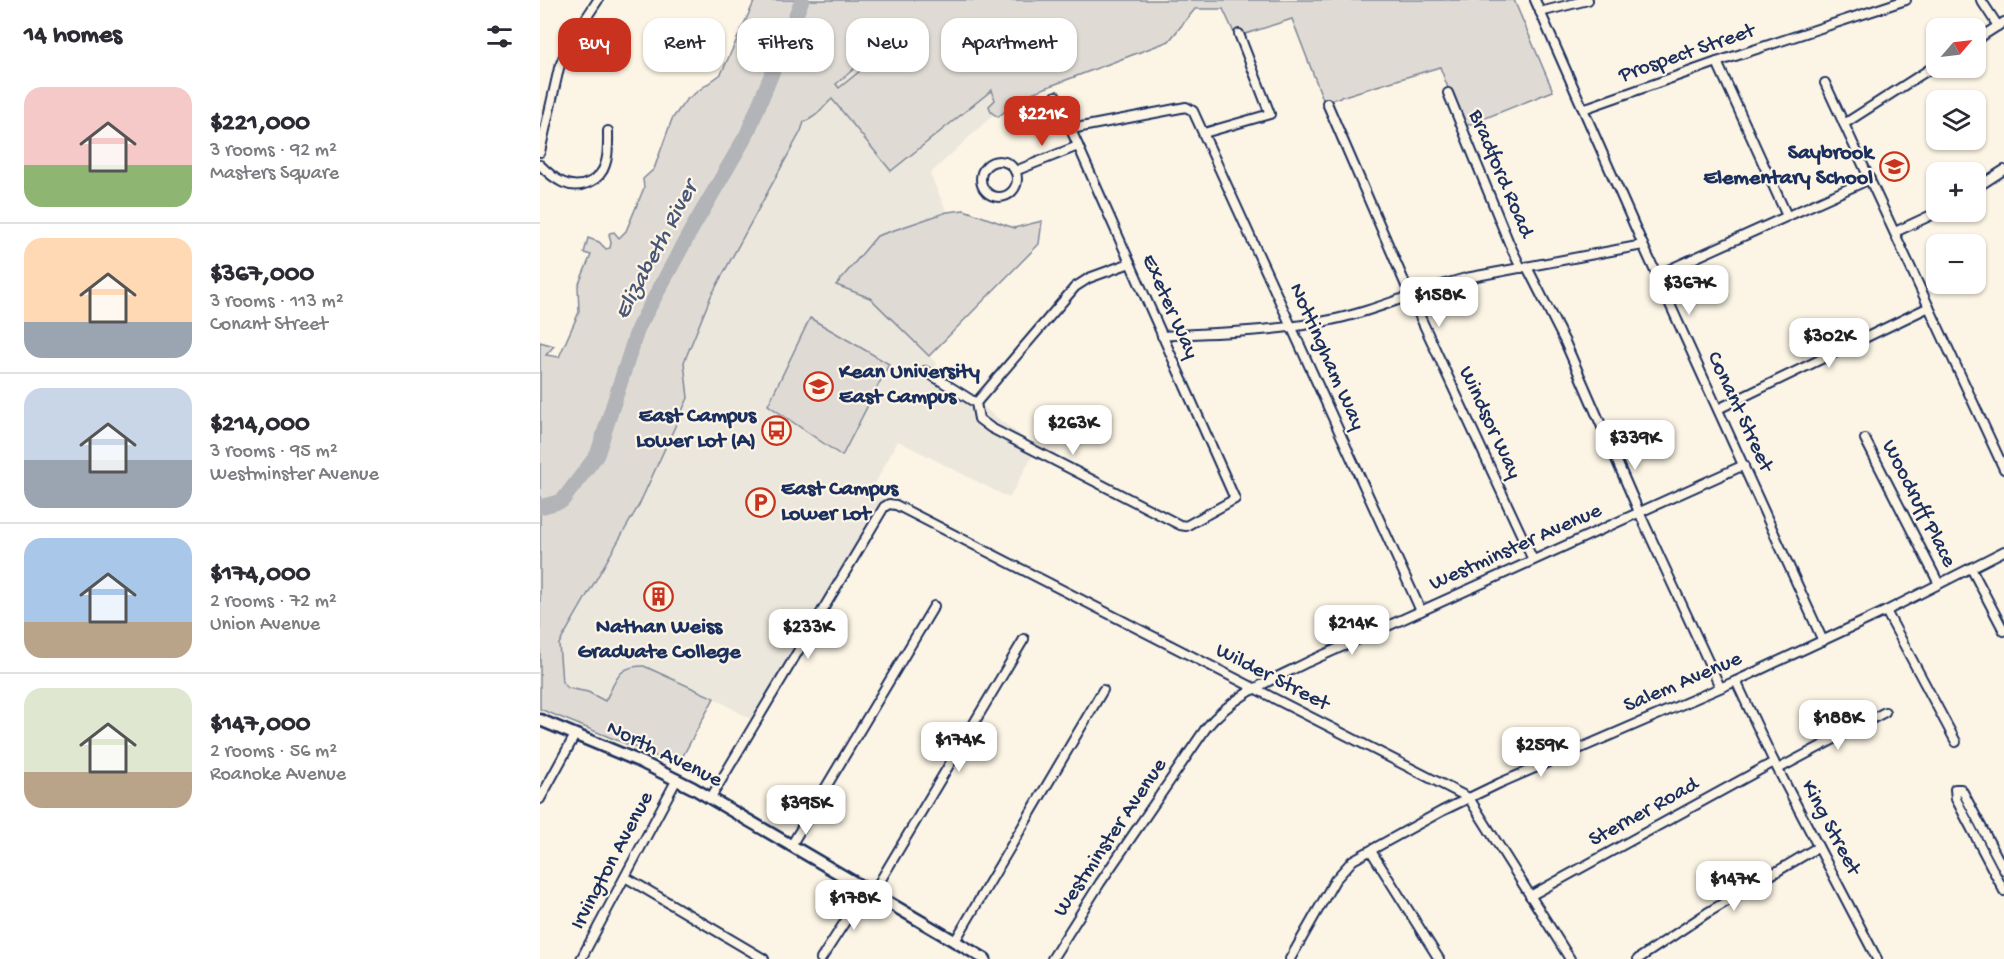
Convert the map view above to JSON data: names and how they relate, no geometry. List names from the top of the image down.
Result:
{
  "streets": {
    "main road": ["North Avenue"],
    "street": [
      "Prospect Street",
      "Bradford Road",
      "Exeter Way",
      "Nottingham Way",
      "Conant Street",
      "Windsor Way",
      "Woodruff Place",
      "Westminster Avenue",
      "Wilder Street",
      "Salem Avenue",
      "Sterner Road",
      "King Street",
      "Irvington Avenue"
    ]
  },
  "crossings": [
    ["Prospect Street", "Conant Street"],
    ["Bradford Road", "Westminster Avenue"],
    ["Bradford Road", "Salem Avenue"],
    ["Exeter Way", "Nottingham Way"],
    ["Nottingham Way", "Westminster Avenue"],
    ["Conant Street", "Westminster Avenue"],
    ["Conant Street", "Salem Avenue"],
    ["Windsor Way", "Westminster Avenue"],
    ["Woodruff Place", "Salem Avenue"],
    ["Westminster Avenue", "Wilder Street"],
    ["Wilder Street", "Salem Avenue"],
    ["Wilder Street", "North Avenue"],
    ["Salem Avenue", "King Street"],
    ["North Avenue", "Irvington Avenue"],
    ["Sterner Road", "King Street"]
  ],
  "water": ["Elizabeth River"],
  "places": {
    "school or university": ["Saybrook Elementary School", "Kean University East Campus"],
    "bus stop": ["East Campus Lower Lot (A)"],
    "parking": ["East Campus Lower Lot"],
    "building": ["Nathan Weiss Graduate College"]
  },
  "north": "top right",
  "page": {
    "heading": "14 homes",
    "map_buttons": ["+", "−"],
    "chip": [
      "Buy",
      "Rent",
      "Filters",
      "New",
      "Apartment"
    ],
    "list": [
      {
        "name": "$221,000",
        "note": "3 rooms · 92 m² · Masters Square"
      },
      {
        "name": "$367,000",
        "note": "3 rooms · 113 m² · Conant Street"
      },
      {
        "name": "$214,000",
        "note": "3 rooms · 95 m² · Westminster Avenue"
      },
      {
        "name": "$174,000",
        "note": "2 rooms · 72 m² · Union Avenue"
      },
      {
        "name": "$147,000",
        "note": "2 rooms · 56 m² · Roanoke Avenue"
      }
    ],
    "price": [
      "$221K",
      "$367K",
      "$158K",
      "$302K",
      "$263K",
      "$339K",
      "$214K",
      "$233K",
      "$188K",
      "$174K",
      "$259K",
      "$395K",
      "$147K",
      "$178K"
    ]
  }
}
